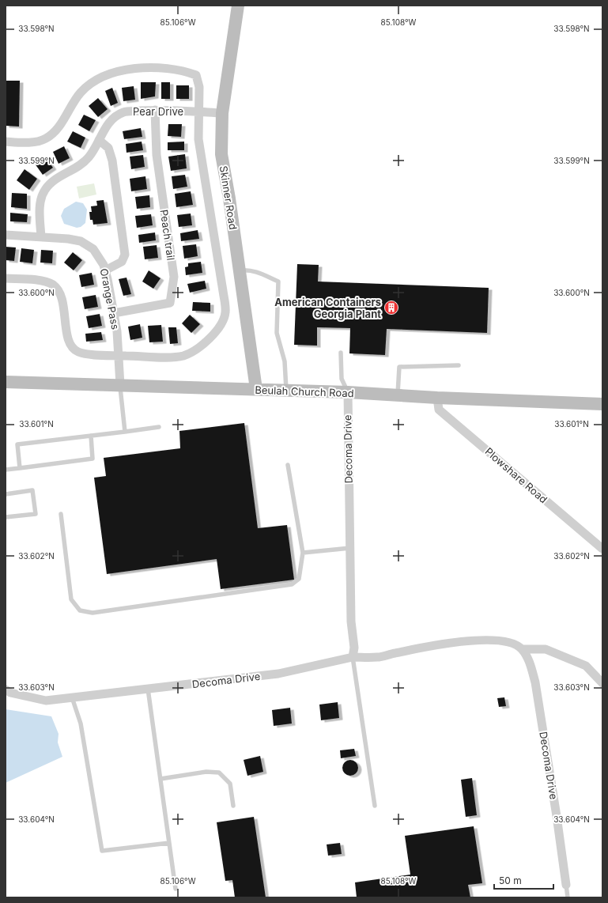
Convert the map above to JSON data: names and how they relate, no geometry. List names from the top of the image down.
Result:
{
  "streets": {
    "street": [
      "Pear Drive",
      "Skinner Road",
      "Peach trail",
      "Orange Pass",
      "Beulah Church Road",
      "Decoma Drive",
      "Plowshare Road"
    ]
  },
  "crossings": [
    ["Pear Drive", "Skinner Road"],
    ["Pear Drive", "Peach trail"],
    ["Pear Drive", "Orange Pass"],
    ["Skinner Road", "Beulah Church Road"],
    ["Peach trail", "Orange Pass"],
    ["Orange Pass", "Beulah Church Road"],
    ["Beulah Church Road", "Decoma Drive"],
    ["Beulah Church Road", "Plowshare Road"]
  ],
  "places": {
    "building": ["American Containers Georgia Plant"]
  },
  "scale_bar": "50 m",
  "coordinates": [
    "85.106°W",
    "85.108°W",
    "33.598°N",
    "33.599°N",
    "33.600°N",
    "33.601°N",
    "33.602°N",
    "33.603°N",
    "33.604°N"
  ]
}
